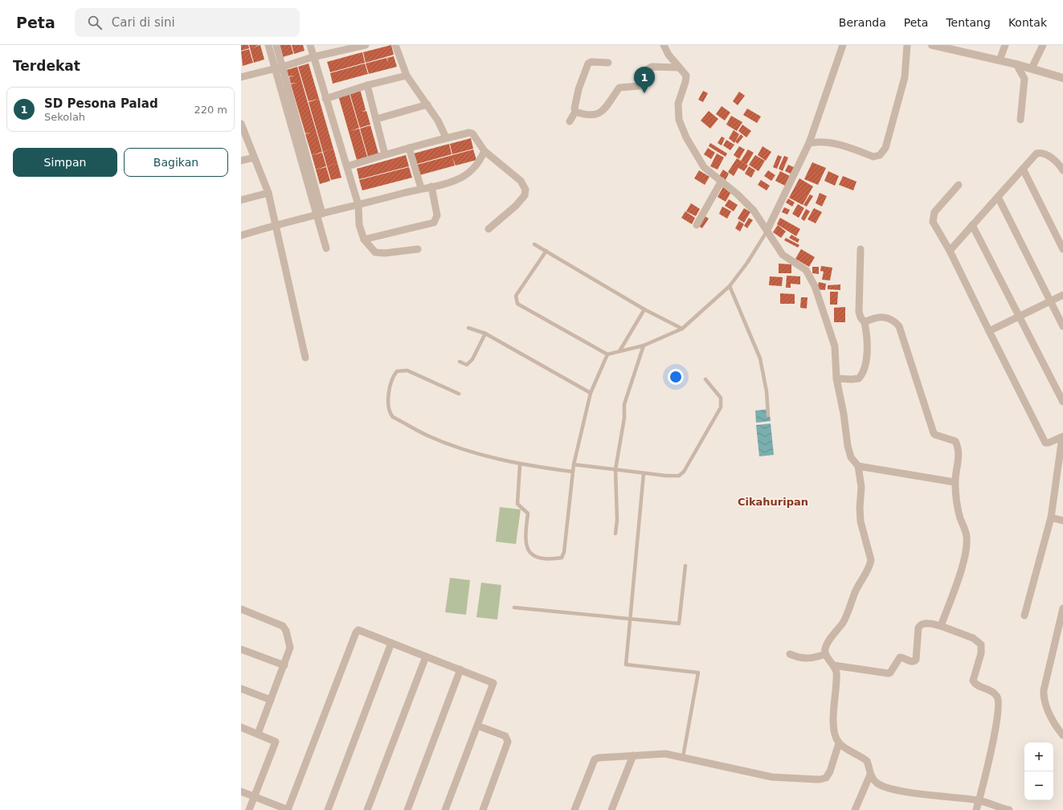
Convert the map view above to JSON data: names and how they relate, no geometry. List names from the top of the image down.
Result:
{
  "districts": ["Cikahuripan"],
  "page": {
    "header": "Peta",
    "search": "Cari di sini",
    "nav": [
      "Beranda",
      "Peta",
      "Tentang",
      "Kontak"
    ],
    "heading": "Terdekat",
    "pins": "1",
    "list": [
      {
        "mark": "1",
        "name": "SD Pesona Palad",
        "note": "Sekolah",
        "value": "220 m"
      }
    ],
    "buttons": ["Simpan", "Bagikan"],
    "map_buttons": ["+", "−"]
  }
}
